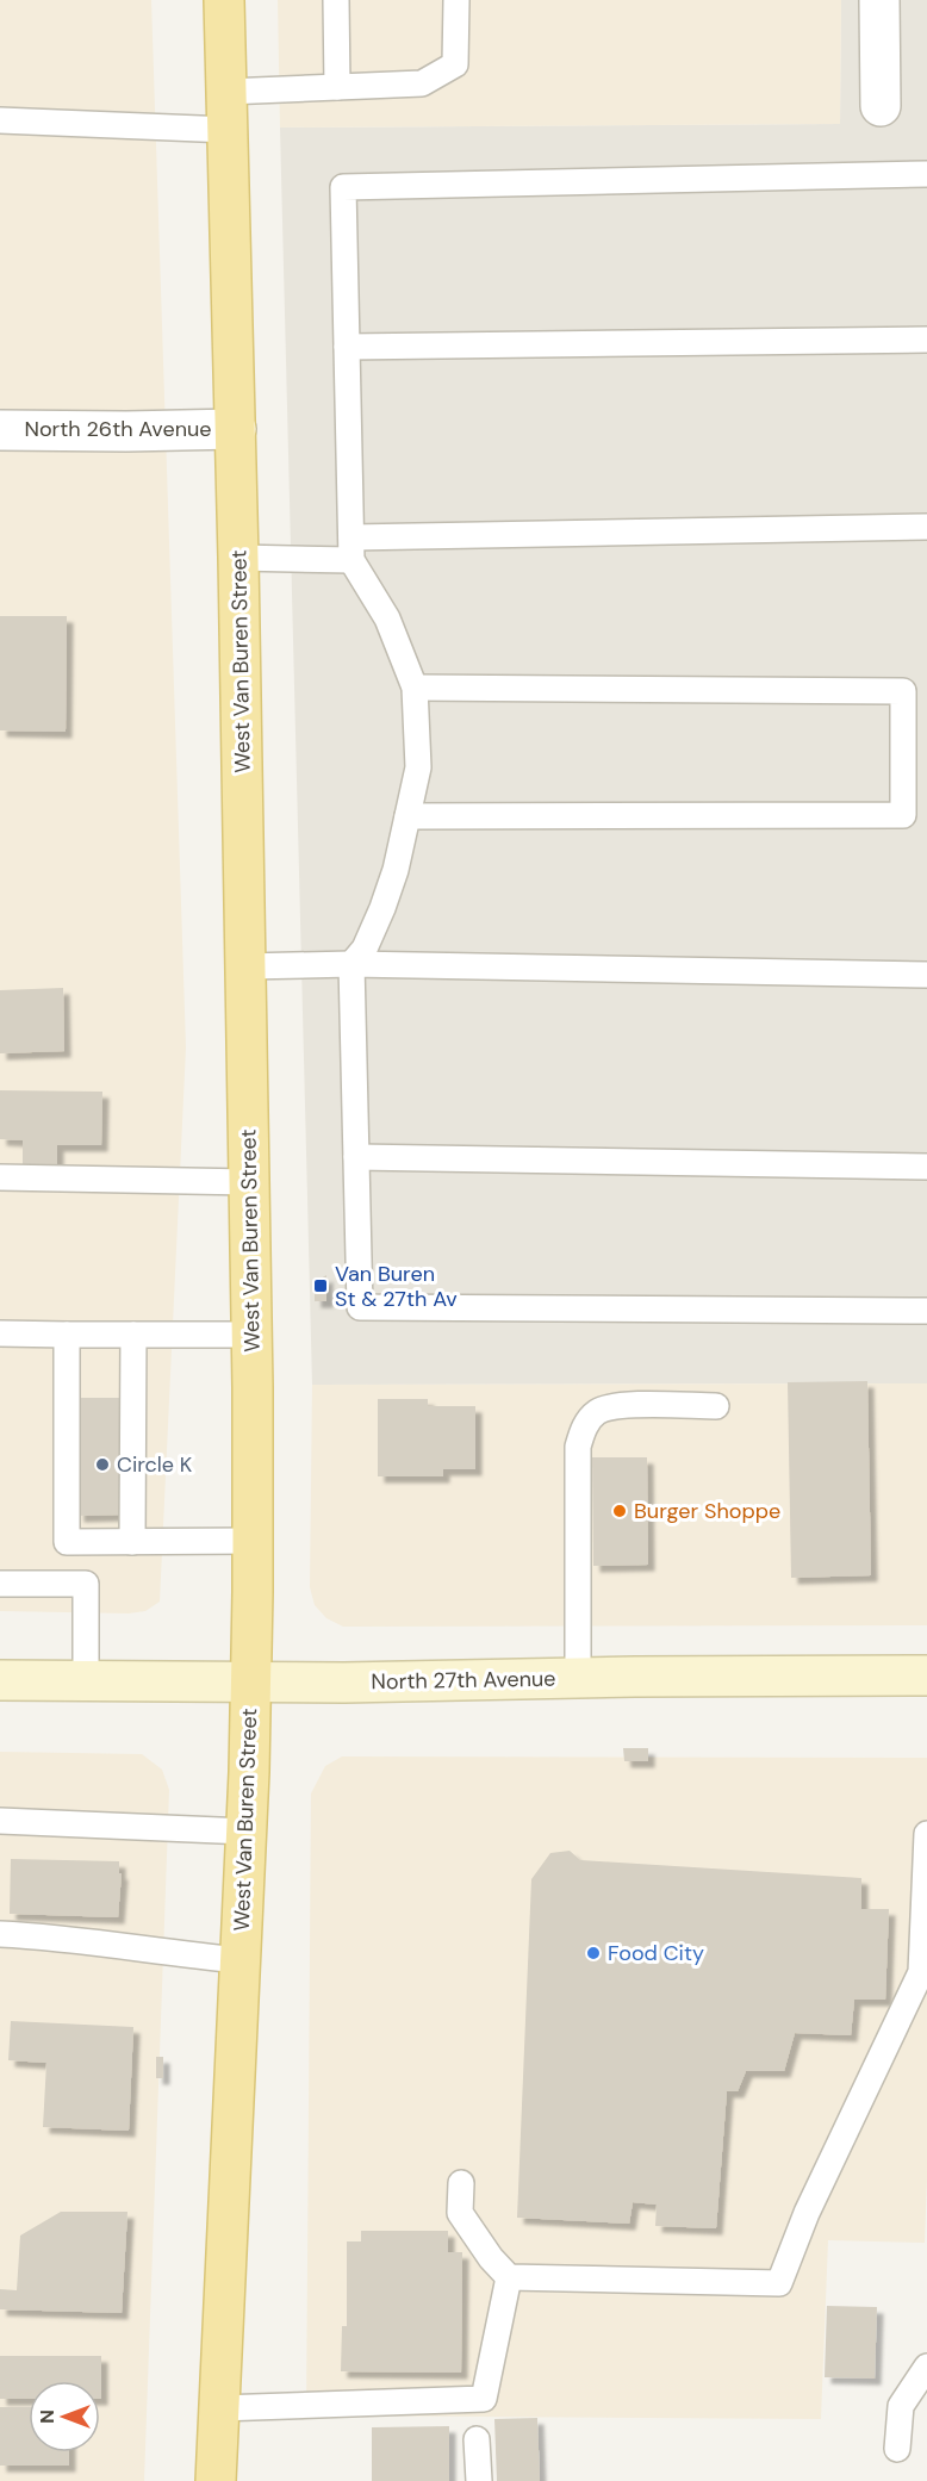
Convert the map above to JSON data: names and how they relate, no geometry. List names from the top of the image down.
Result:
{
  "streets": {
    "main road": ["West Van Buren Street", "North 27th Avenue"],
    "street": ["North 26th Avenue"]
  },
  "crossings": [
    ["North 26th Avenue", "West Van Buren Street"],
    ["West Van Buren Street", "North 27th Avenue"]
  ],
  "places": {
    "transit": ["Van Buren St & 27th Av"],
    "other": ["Circle K", "Burger Shoppe", "Food City"]
  },
  "north": "left"
}
